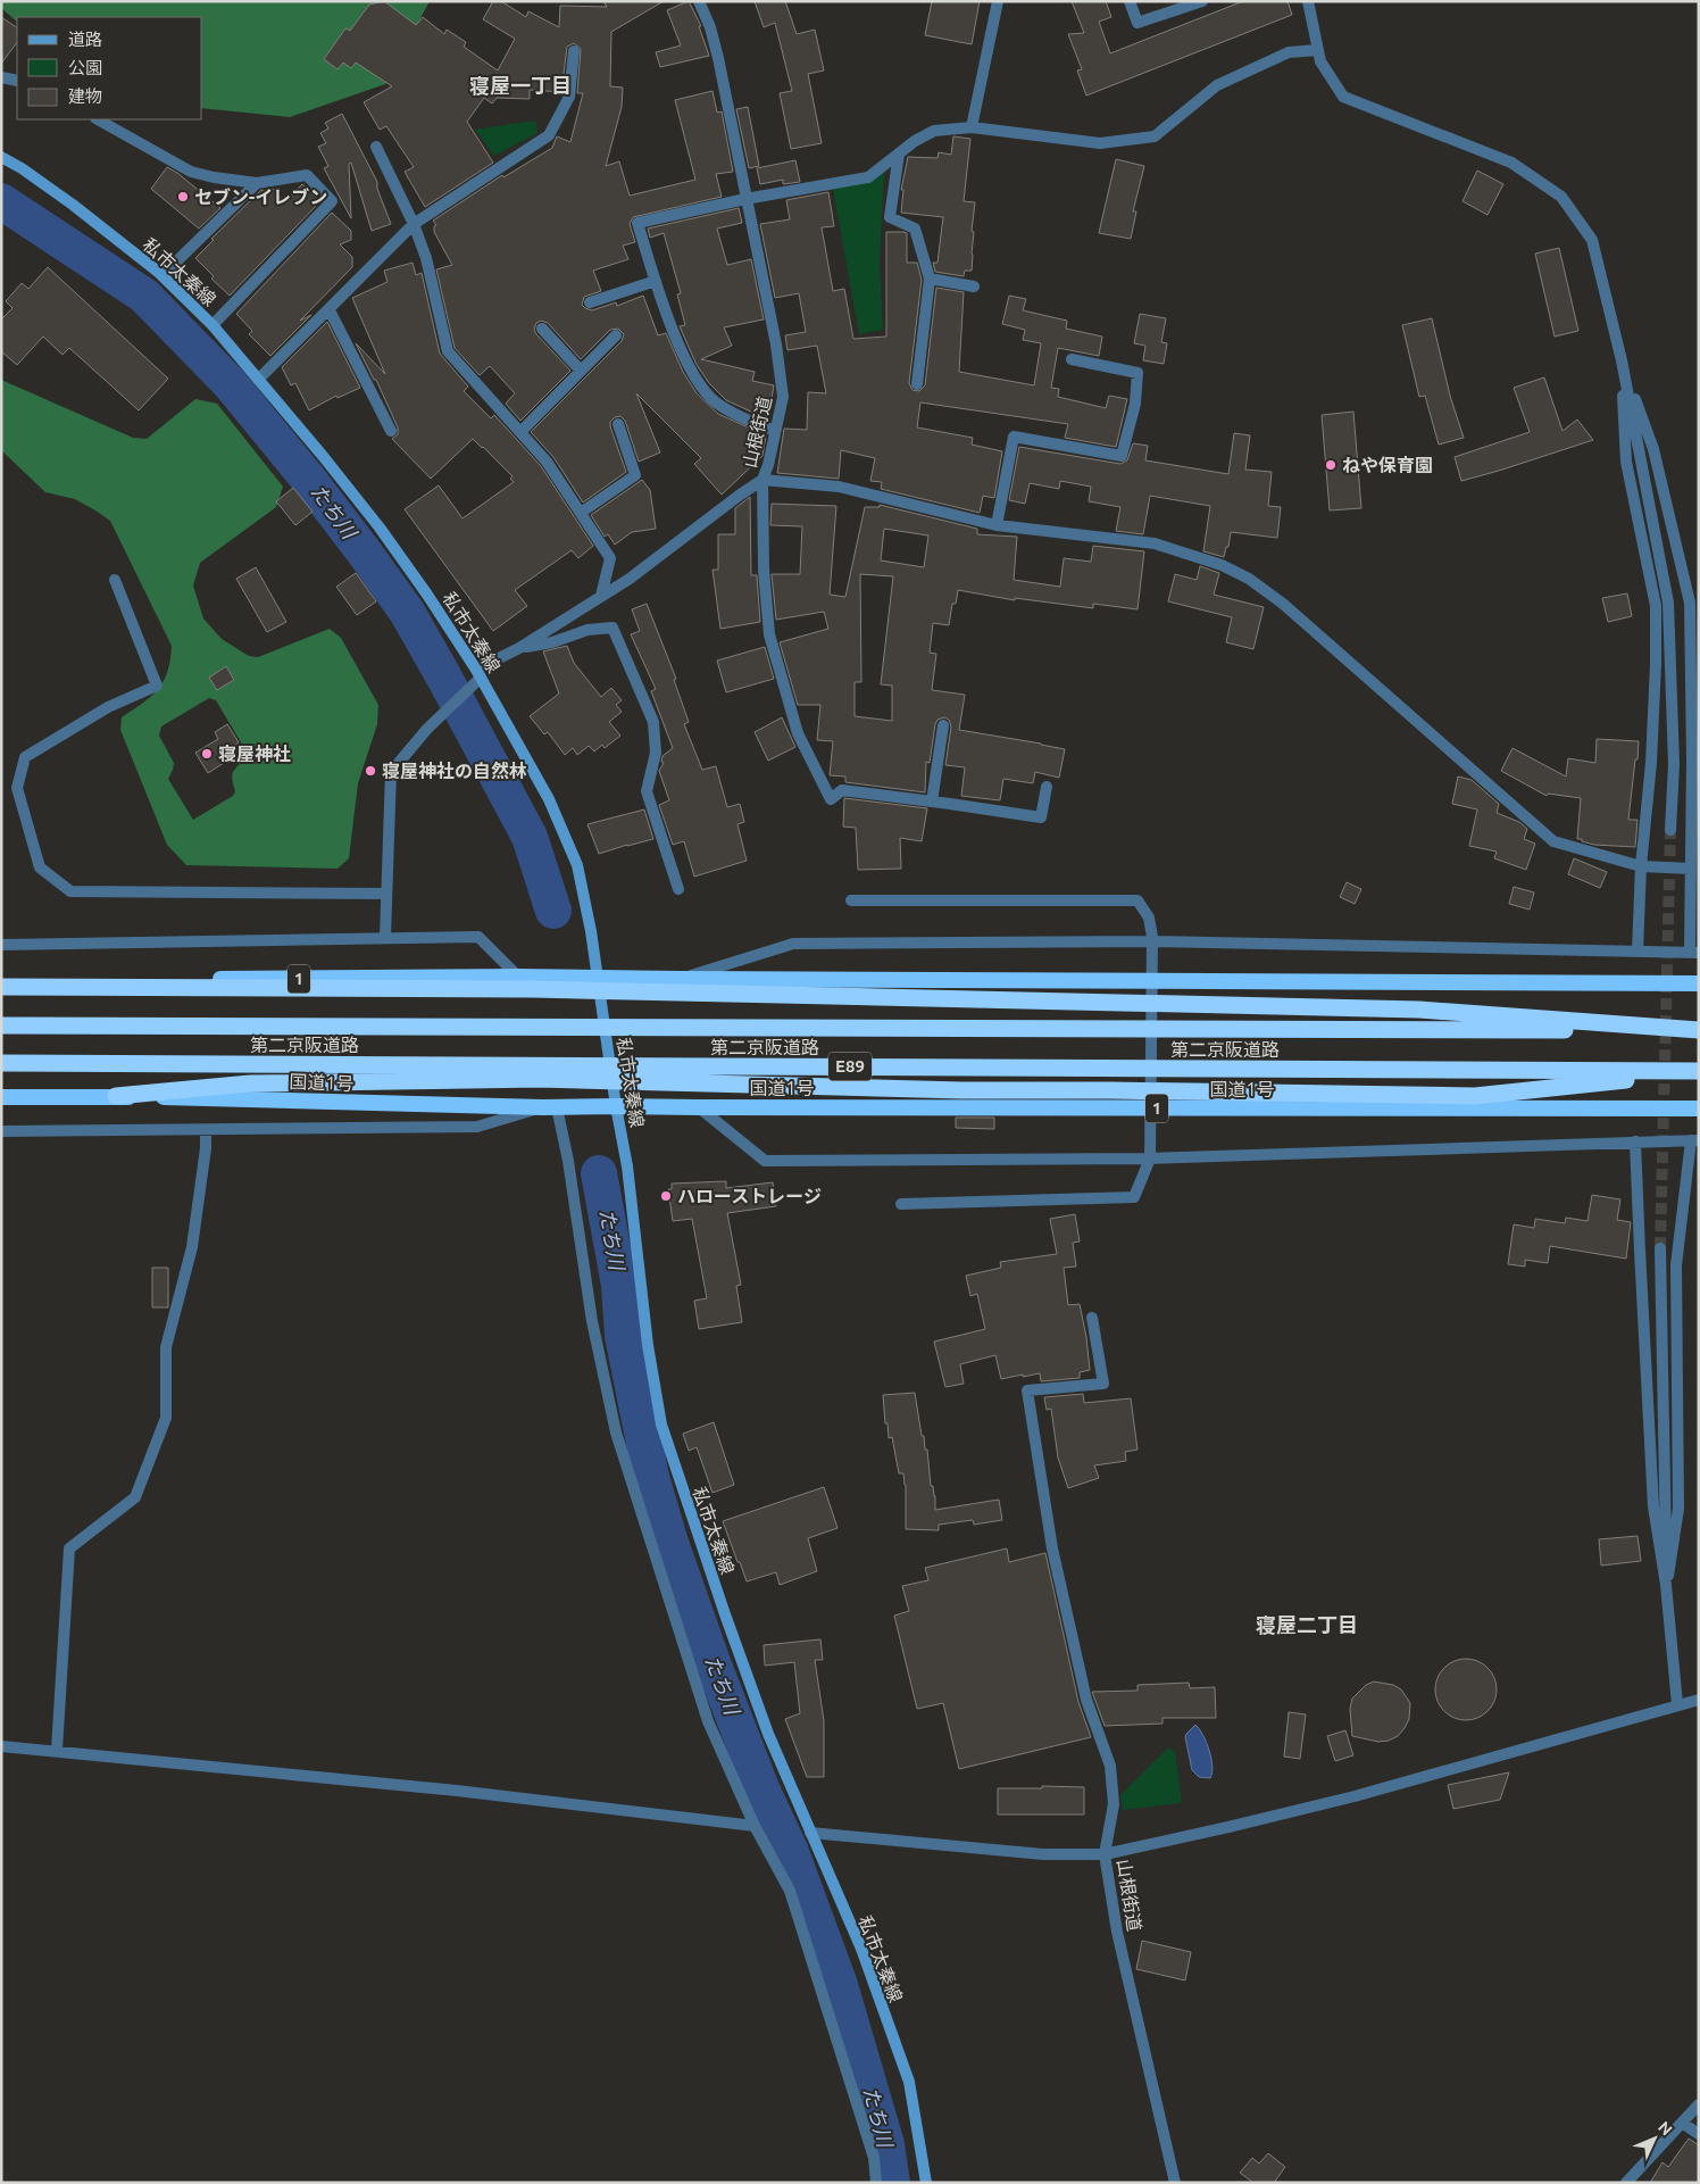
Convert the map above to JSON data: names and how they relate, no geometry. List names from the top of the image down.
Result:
{
  "streets": {
    "highway": [
      "1",
      "第二京阪道路",
      "E89",
      "国道1号"
    ],
    "main road": ["私市太秦線"],
    "street": ["山根街道"]
  },
  "crossings": [
    ["私市太秦線", "1"],
    ["私市太秦線", "国道1号"]
  ],
  "districts": ["寝屋一丁目", "寝屋二丁目"],
  "water": ["たち川"],
  "places": [
    "セブン-イレブン",
    "ねや保育園",
    "寝屋神社",
    "寝屋神社の自然林",
    "ハローストレージ"
  ],
  "legend": ["道路", "公園", "建物"],
  "north": "top right"
}
